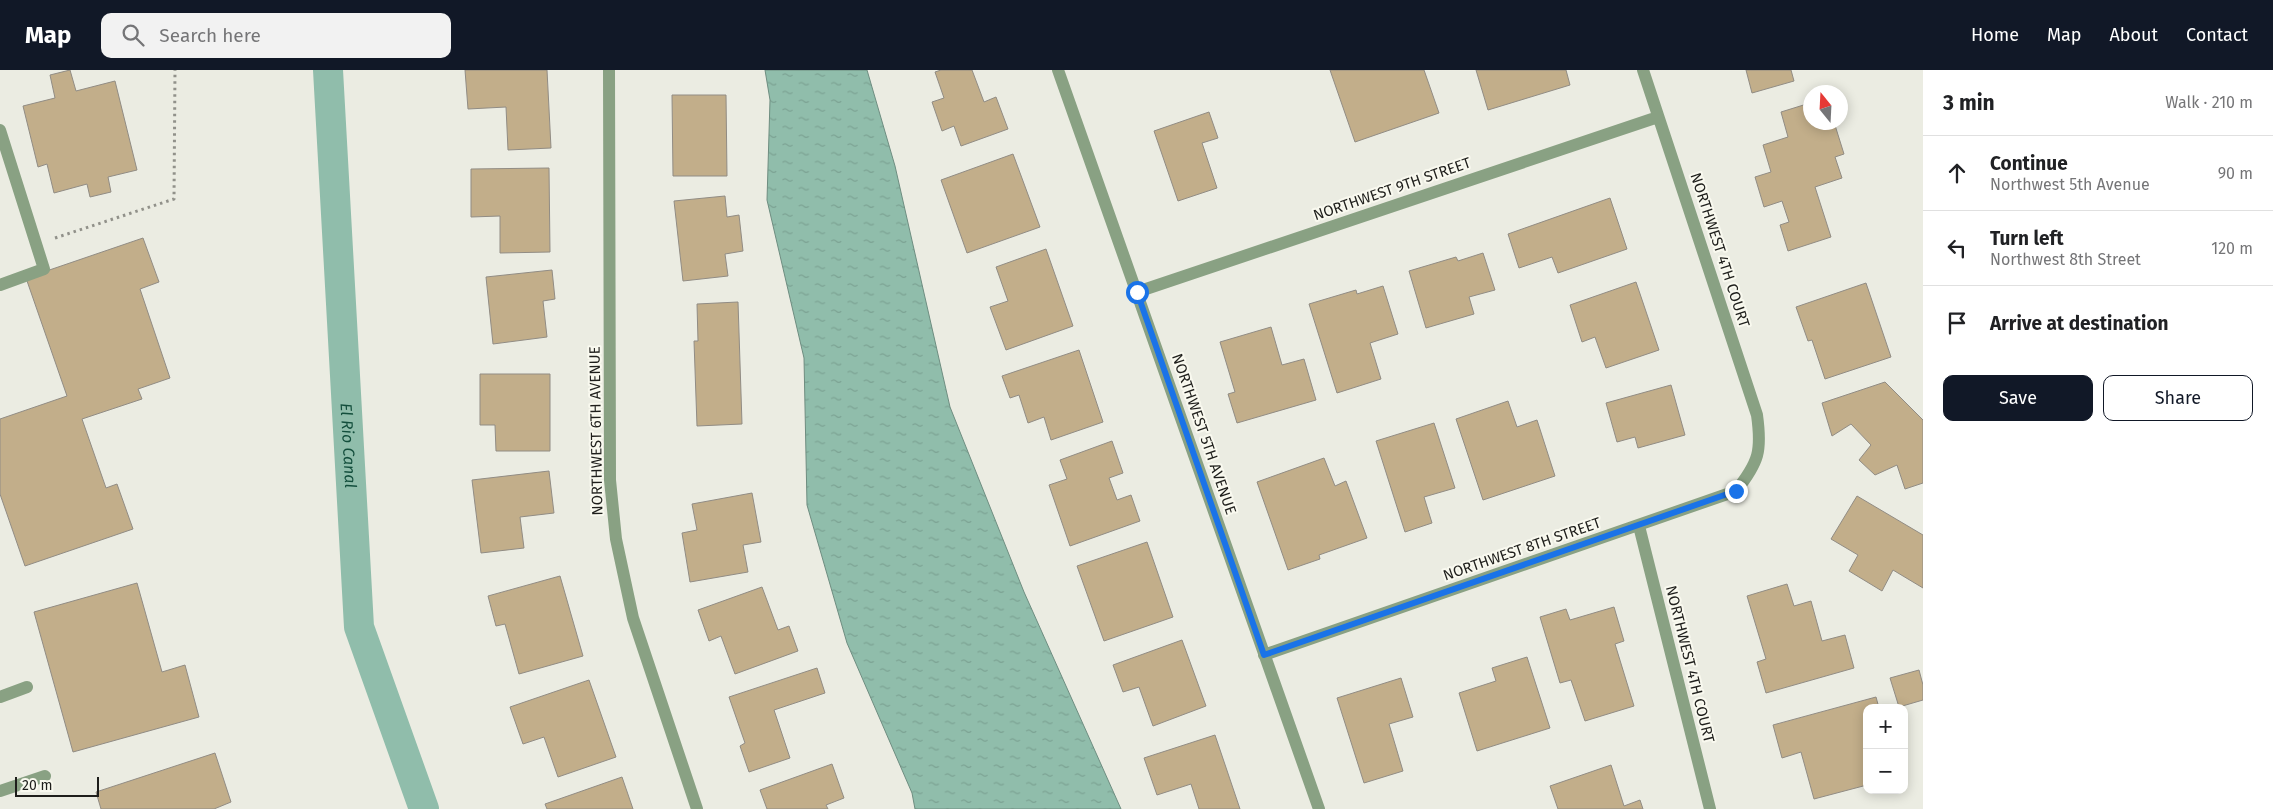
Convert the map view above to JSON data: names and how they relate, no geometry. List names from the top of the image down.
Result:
{
  "streets": {
    "street": [
      "NORTHWEST 9TH STREET",
      "NORTHWEST 4TH COURT",
      "NORTHWEST 6TH AVENUE",
      "NORTHWEST 5TH AVENUE",
      "NORTHWEST 8TH STREET"
    ]
  },
  "crossings": [
    ["NORTHWEST 9TH STREET", "NORTHWEST 4TH COURT"],
    ["NORTHWEST 9TH STREET", "NORTHWEST 5TH AVENUE"],
    ["NORTHWEST 4TH COURT", "NORTHWEST 8TH STREET"],
    ["NORTHWEST 5TH AVENUE", "NORTHWEST 8TH STREET"]
  ],
  "water": ["El Rio Canal"],
  "scale_bar": "20 m",
  "north": "top",
  "page": {
    "header": "Map",
    "search": "Search here",
    "nav": [
      "Home",
      "Map",
      "About",
      "Contact"
    ],
    "heading": ["3 min", "Walk · 210 m"],
    "list": [
      ["Continue", "Northwest 5th Avenue", "90 m"],
      ["Turn left", "Northwest 8th Street", "120 m"],
      "Arrive at destination"
    ],
    "buttons": ["Save", "Share"],
    "map_buttons": ["+", "−"],
    "scale": "20 m"
  }
}
